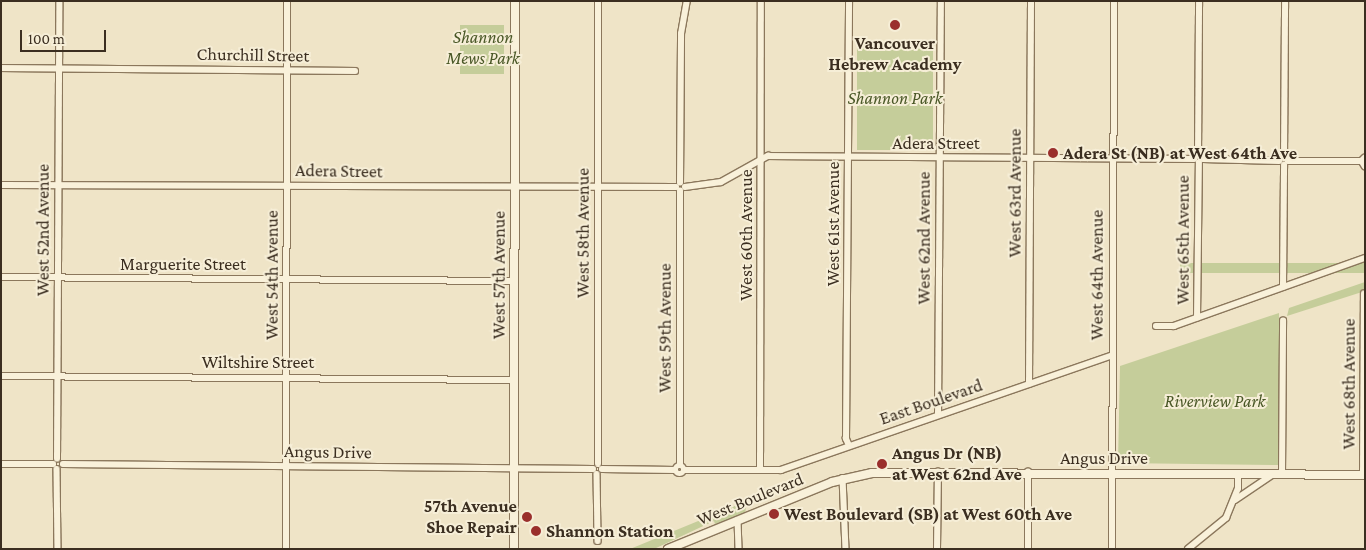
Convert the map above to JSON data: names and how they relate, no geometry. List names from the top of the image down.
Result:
{
  "streets": {
    "street": [
      "Churchill Street",
      "Adera Street",
      "West 63rd Avenue",
      "West 61st Avenue",
      "West 52nd Avenue",
      "West 58th Avenue",
      "West 60th Avenue",
      "West 62nd Avenue",
      "West 65th Avenue",
      "Marguerite Street",
      "West 54th Avenue",
      "West 57th Avenue",
      "West 64th Avenue",
      "West 59th Avenue",
      "Wiltshire Street",
      "West 68th Avenue",
      "East Boulevard",
      "Angus Drive",
      "West Boulevard"
    ]
  },
  "crossings": [
    ["Churchill Street", "West 52nd Avenue"],
    ["Churchill Street", "West 54th Avenue"],
    ["Adera Street", "West 63rd Avenue"],
    ["Adera Street", "West 61st Avenue"],
    ["Adera Street", "West 52nd Avenue"],
    ["Adera Street", "West 58th Avenue"],
    ["Adera Street", "West 60th Avenue"],
    ["Adera Street", "West 62nd Avenue"],
    ["Adera Street", "West 65th Avenue"],
    ["Adera Street", "West 54th Avenue"],
    ["Adera Street", "West 57th Avenue"],
    ["Adera Street", "West 64th Avenue"],
    ["Adera Street", "West 59th Avenue"],
    ["West 63rd Avenue", "East Boulevard"],
    ["West 61st Avenue", "East Boulevard"],
    ["West 52nd Avenue", "Marguerite Street"],
    ["West 52nd Avenue", "Wiltshire Street"],
    ["West 52nd Avenue", "Angus Drive"],
    ["West 58th Avenue", "Angus Drive"],
    ["West 60th Avenue", "East Boulevard"],
    ["West 60th Avenue", "Angus Drive"],
    ["West 62nd Avenue", "East Boulevard"],
    ["Marguerite Street", "West 54th Avenue"],
    ["Marguerite Street", "West 57th Avenue"],
    ["West 54th Avenue", "Wiltshire Street"],
    ["West 54th Avenue", "Angus Drive"],
    ["West 57th Avenue", "Wiltshire Street"],
    ["West 57th Avenue", "Angus Drive"],
    ["West 64th Avenue", "East Boulevard"],
    ["West 64th Avenue", "Angus Drive"],
    ["West 59th Avenue", "Angus Drive"],
    ["West 68th Avenue", "Angus Drive"],
    ["East Boulevard", "Angus Drive"],
    ["Angus Drive", "West Boulevard"]
  ],
  "parks": ["Shannon Mews Park", "Shannon Park", "Riverview Park"],
  "places": [
    "Vancouver Hebrew Academy",
    "Adera St (NB) at West 64th Ave",
    "Angus Dr (NB) at West 62nd Ave",
    "West Boulevard (SB) at West 60th Ave",
    "57th Avenue Shoe Repair",
    "Shannon Station"
  ],
  "scale_bar": "100 m"
}
